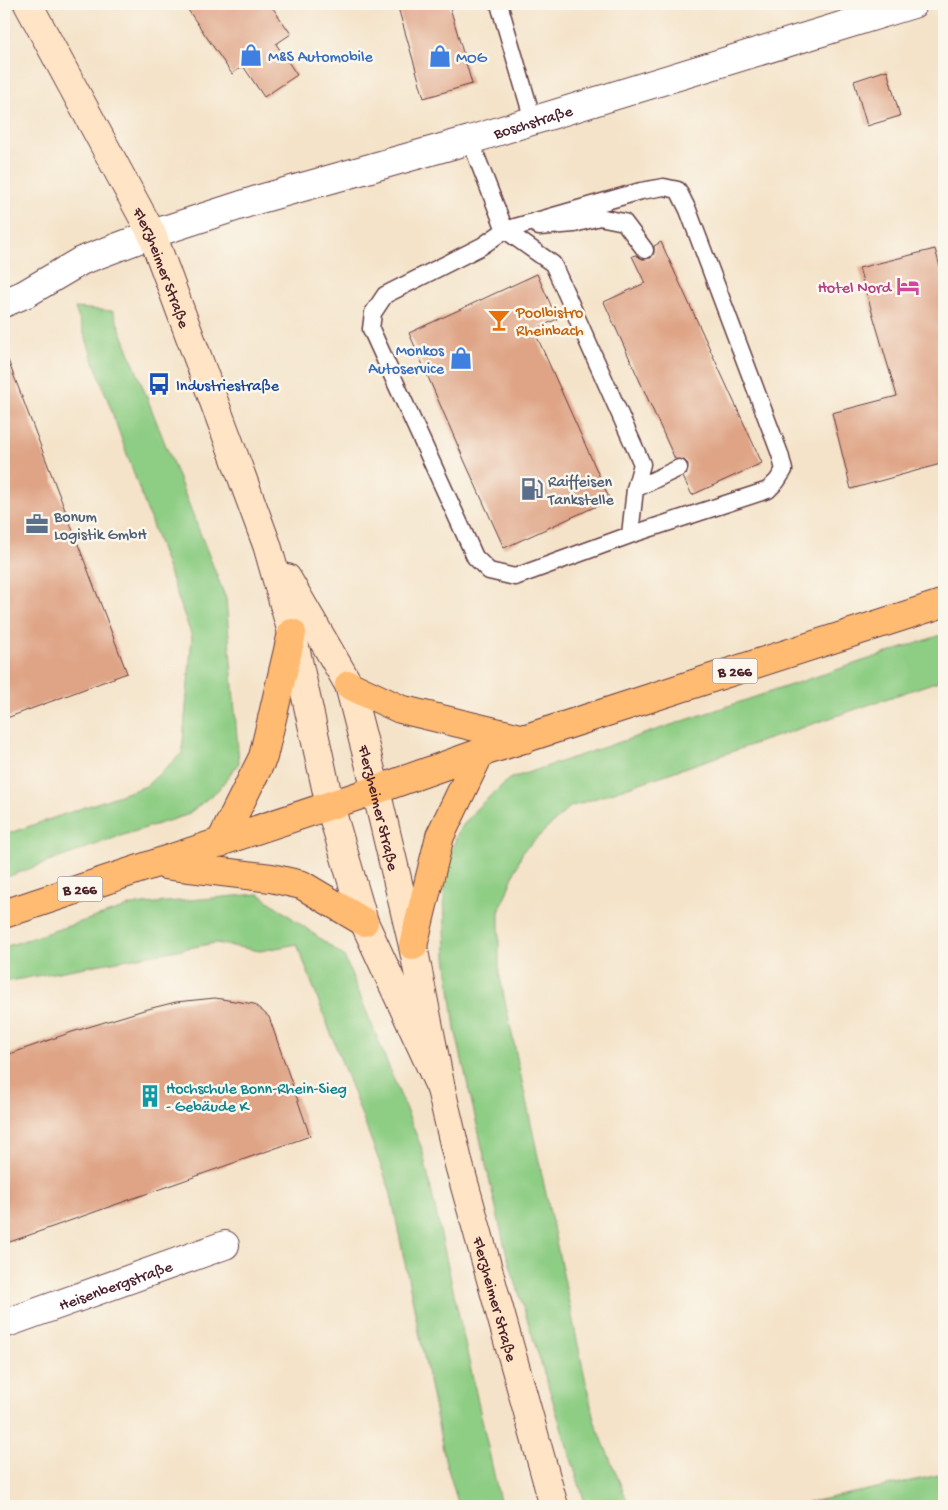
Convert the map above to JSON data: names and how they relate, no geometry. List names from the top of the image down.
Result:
{
  "streets": {
    "main road": ["Flerzheimer Straße", "B 266"],
    "street": ["Boschstraße", "Heisenbergstraße"]
  },
  "crossings": [
    ["Boschstraße", "Flerzheimer Straße"],
    ["Flerzheimer Straße", "B 266"]
  ],
  "places": {
    "shop": ["M&S Automobile", "MOG", "Monkos Autoservice"],
    "hotel": ["Hotel Nord"],
    "bar": ["Poolbistro Rheinbach"],
    "bus stop": ["Industriestraße"],
    "fuel station": ["Raiffeisen Tankstelle"],
    "office": ["Bonum Logistik GmbH"],
    "building": ["Hochschule Bonn-Rhein-Sieg - Gebäude K"]
  }
}
